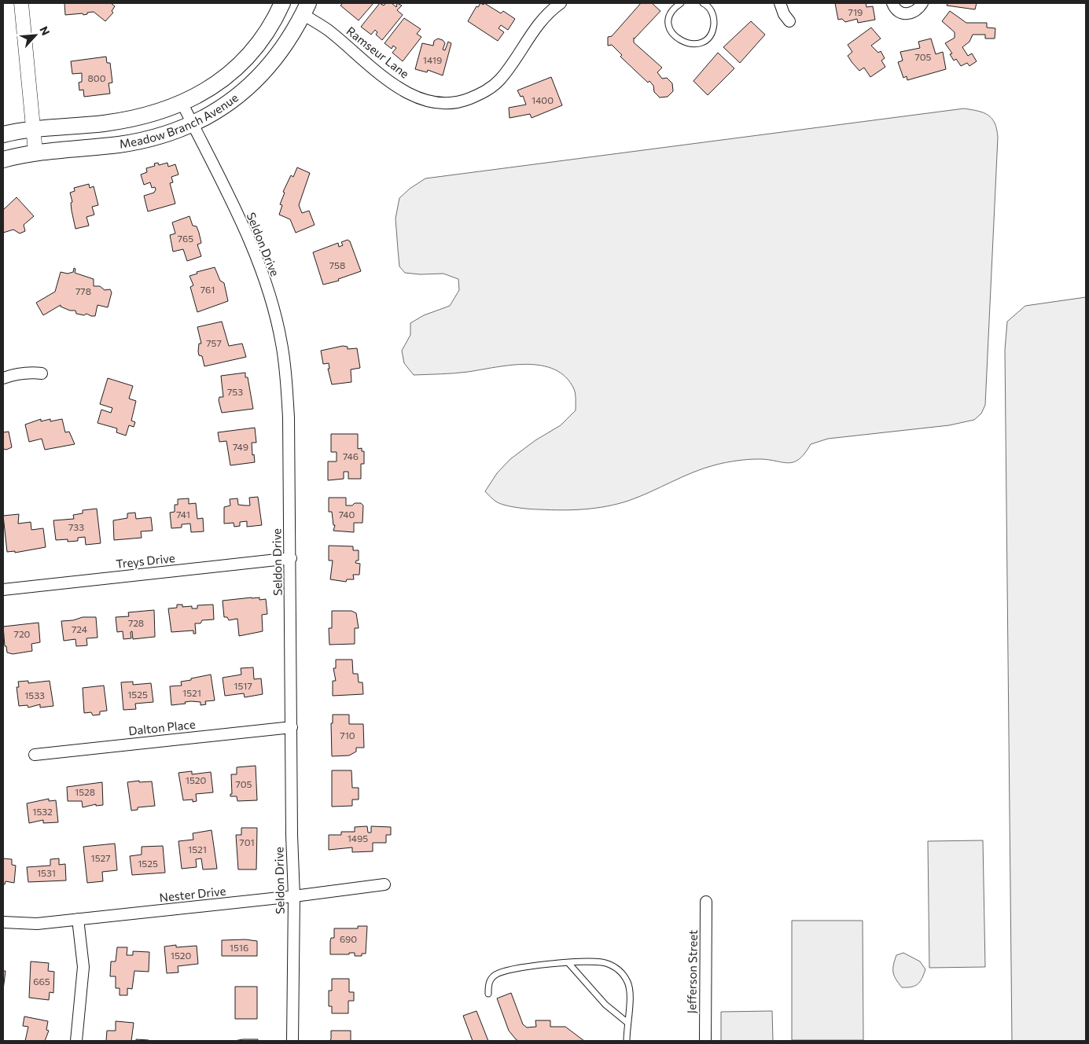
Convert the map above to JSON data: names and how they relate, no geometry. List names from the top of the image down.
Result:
{
  "streets": {
    "main road": ["Meadow Branch Avenue"],
    "street": [
      "Ramseur Lane",
      "Seldon Drive",
      "Treys Drive",
      "Dalton Place",
      "Nester Drive",
      "Jefferson Street"
    ]
  },
  "crossings": [
    ["Ramseur Lane", "Meadow Branch Avenue"],
    ["Meadow Branch Avenue", "Seldon Drive"],
    ["Seldon Drive", "Treys Drive"],
    ["Seldon Drive", "Dalton Place"],
    ["Seldon Drive", "Nester Drive"]
  ],
  "house_numbers": [
    "719",
    "705",
    "1419",
    "800",
    "1400",
    "765",
    "758",
    "761",
    "778",
    "757",
    "753",
    "749",
    "746",
    "741",
    "740",
    "733",
    "728",
    "724",
    "720",
    "1517",
    "1521",
    "1525",
    "1533",
    "710",
    "1520",
    "705",
    "1528",
    "1532",
    "1495",
    "701",
    "1521",
    "1527",
    "1525",
    "1531",
    "690",
    "1516",
    "1520",
    "665"
  ],
  "north": "top right"
}
